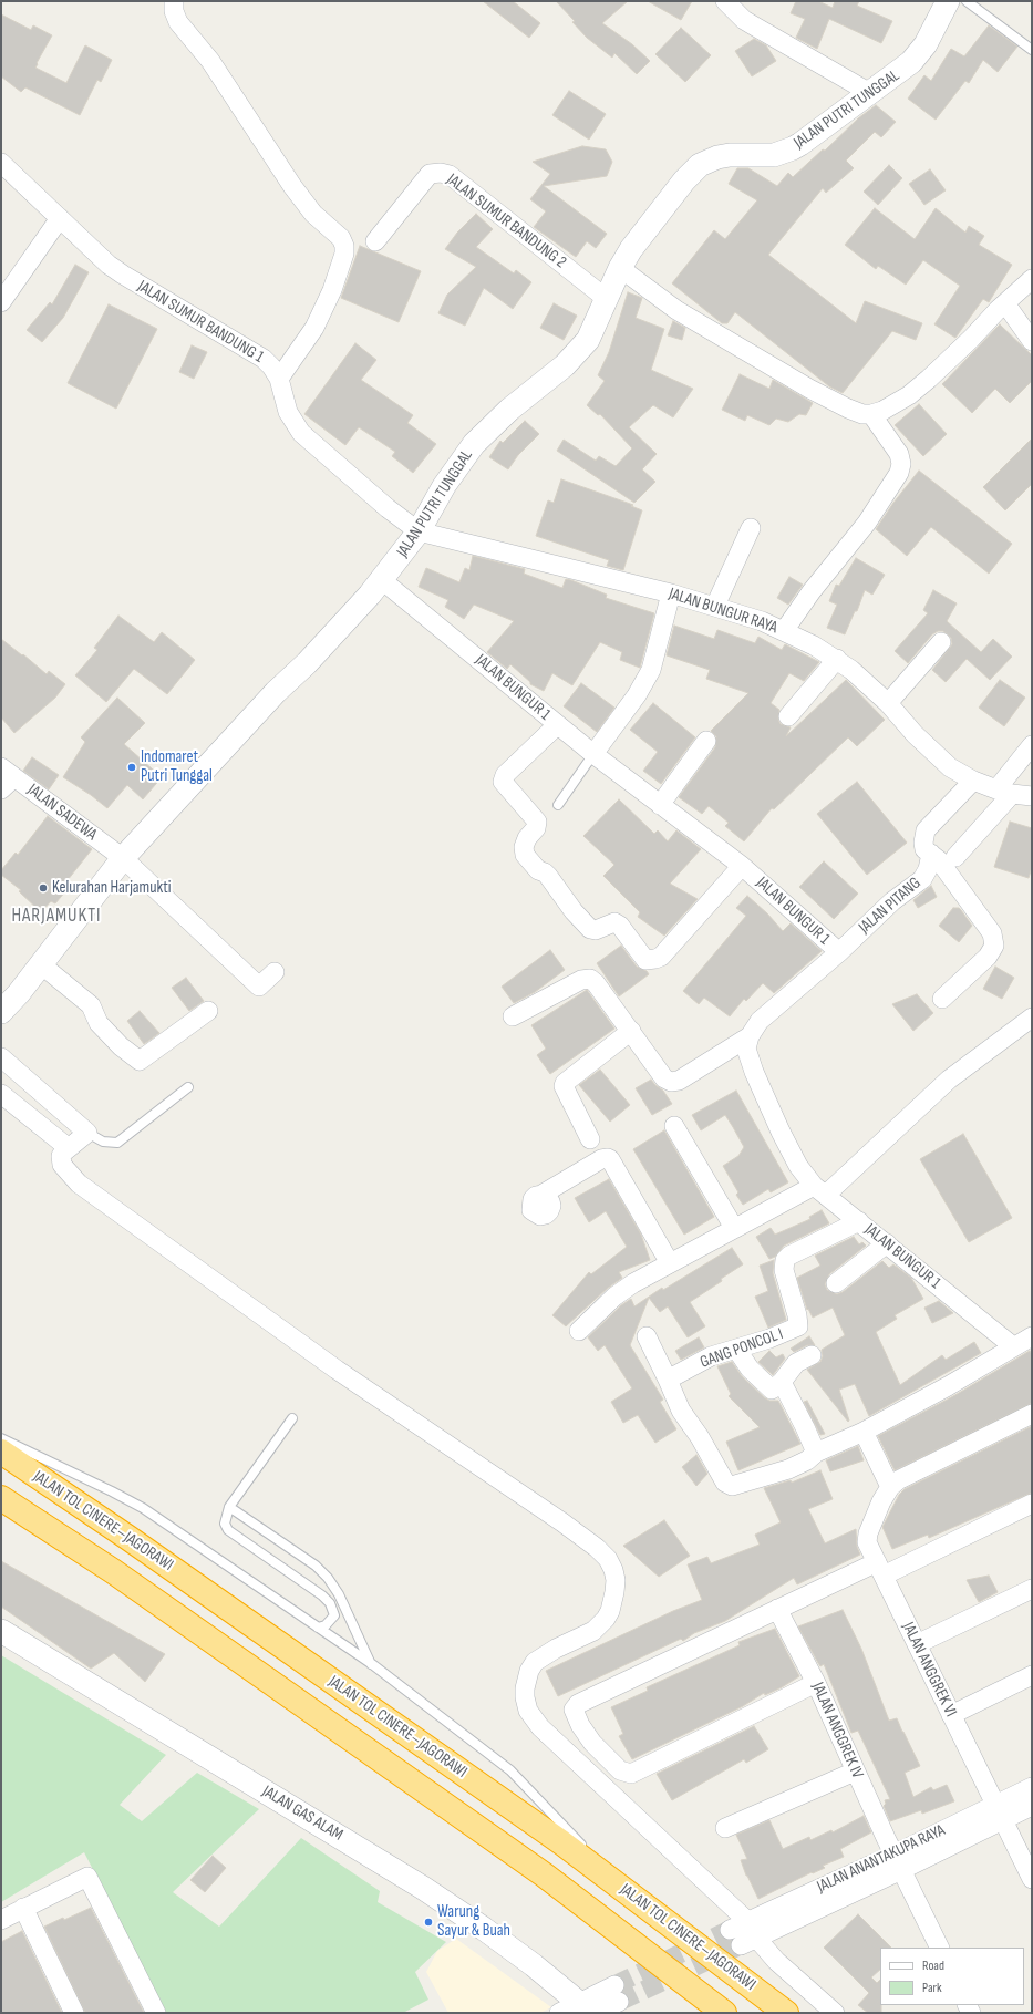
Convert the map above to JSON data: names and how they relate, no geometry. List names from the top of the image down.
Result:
{
  "streets": {
    "highway": ["JALAN TOL CINERE–JAGORAWI"],
    "street": [
      "JALAN PUTRI TUNGGAL",
      "JALAN SUMUR BANDUNG 2",
      "JALAN SUMUR BANDUNG 1",
      "JALAN BUNGUR RAYA",
      "JALAN BUNGUR 1",
      "JALAN SADEWA",
      "JALAN PITANG",
      "GANG PONCOL I",
      "JALAN ANGGREK VI",
      "JALAN ANGGREK IV",
      "JALAN GAS ALAM",
      "JALAN ANANTAKUPA RAYA"
    ]
  },
  "crossings": [
    ["JALAN PUTRI TUNGGAL", "JALAN SUMUR BANDUNG 2"],
    ["JALAN PUTRI TUNGGAL", "JALAN SUMUR BANDUNG 1"],
    ["JALAN PUTRI TUNGGAL", "JALAN BUNGUR RAYA"],
    ["JALAN PUTRI TUNGGAL", "JALAN BUNGUR 1"],
    ["JALAN PUTRI TUNGGAL", "JALAN SADEWA"],
    ["JALAN SUMUR BANDUNG 1", "JALAN BUNGUR RAYA"],
    ["JALAN BUNGUR 1", "JALAN PITANG"],
    ["JALAN BUNGUR 1", "GANG PONCOL I"],
    ["JALAN ANGGREK VI", "JALAN ANANTAKUPA RAYA"],
    ["JALAN ANGGREK IV", "JALAN ANANTAKUPA RAYA"]
  ],
  "districts": ["HARJAMUKTI"],
  "places": ["Indomaret Putri Tunggal", "Kelurahan Harjamukti", "Warung Sayur & Buah"],
  "legend": ["Road", "Park"]
}
